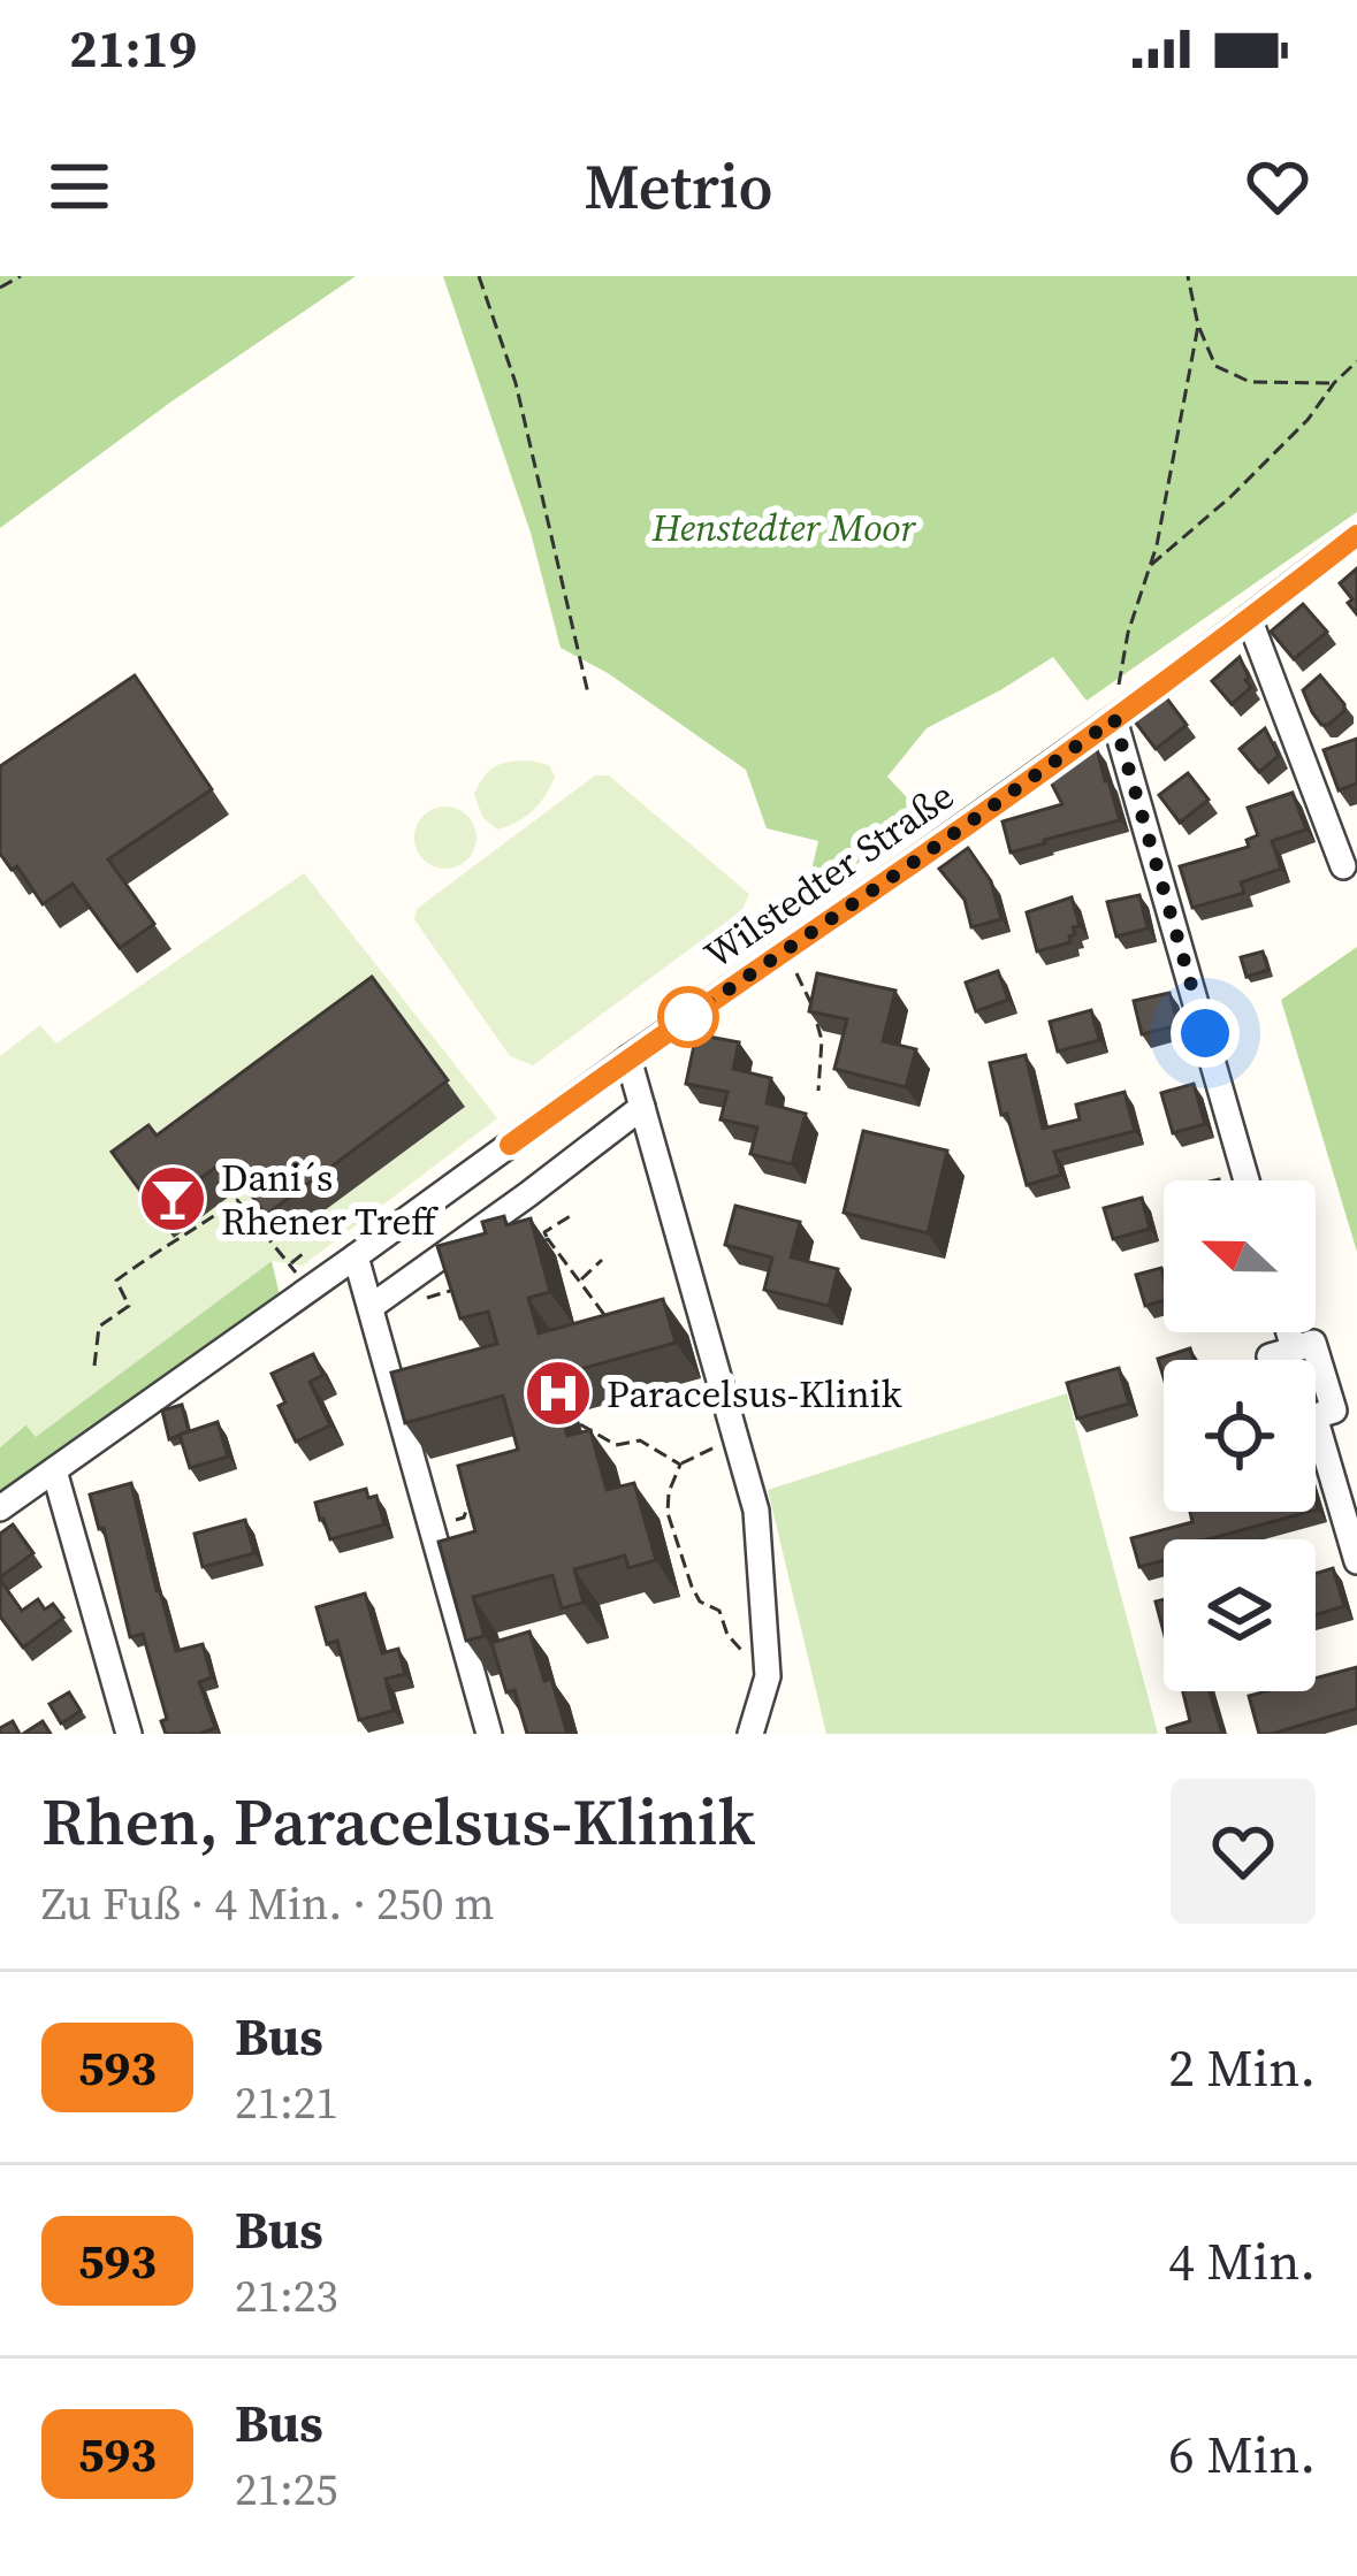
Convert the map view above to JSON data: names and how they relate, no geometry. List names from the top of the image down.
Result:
{
  "streets": {
    "street": ["Wilstedter Straße"]
  },
  "parks": ["Henstedter Moor"],
  "places": {
    "bar": ["Dani´s Rhener Treff"],
    "hospital": ["Paracelsus-Klinik"]
  },
  "lines": ["bus line 593"],
  "north": "left",
  "page": {
    "status": "21:19",
    "header": "Metrio",
    "heading": ["Rhen, Paracelsus-Klinik", "Zu Fuß · 4 Min. · 250 m"],
    "list": [
      {
        "mark": "593",
        "name": "Bus",
        "note": "21:21",
        "value": "2 Min."
      },
      {
        "mark": "593",
        "name": "Bus",
        "note": "21:23",
        "value": "4 Min."
      },
      {
        "mark": "593",
        "name": "Bus",
        "note": "21:25",
        "value": "6 Min."
      }
    ]
  }
}
